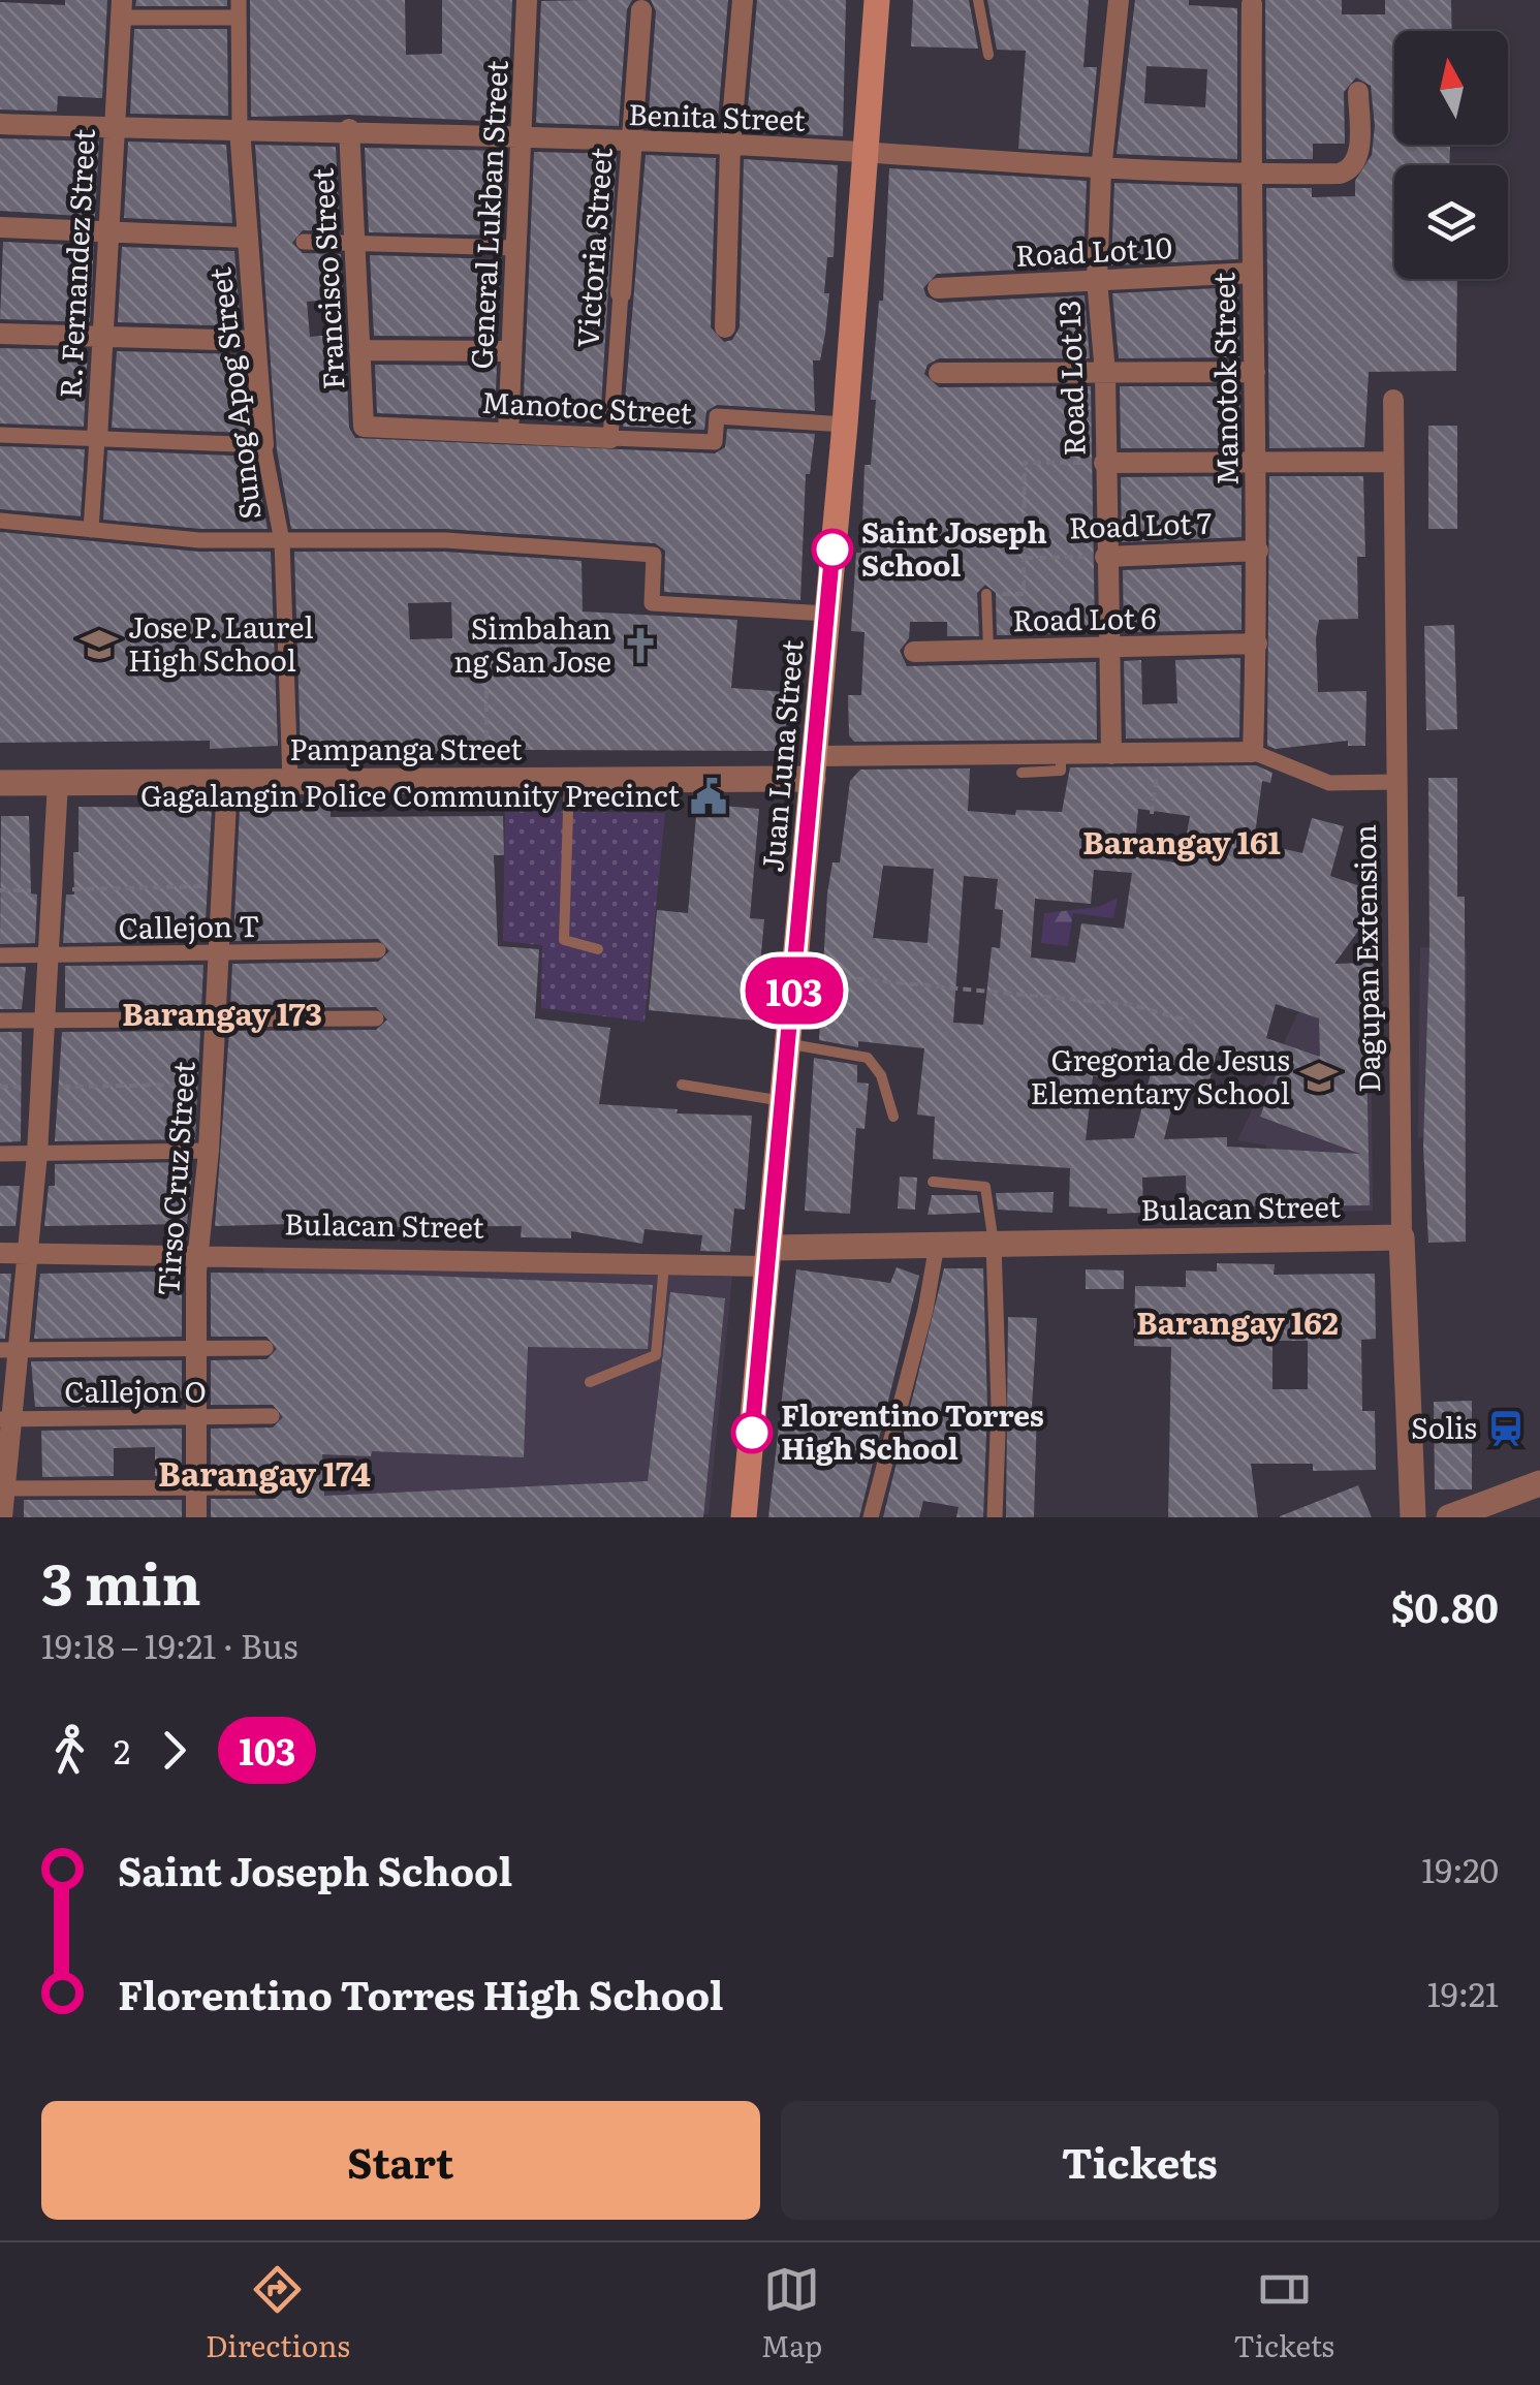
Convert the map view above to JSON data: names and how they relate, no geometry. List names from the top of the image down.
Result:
{
  "streets": {
    "main road": ["Juan Luna Street"],
    "street": [
      "Benita Street",
      "General Lukban Street",
      "Victoria Street",
      "Road Lot 10",
      "R. Fernandez Street",
      "Francisco Street",
      "Road Lot 13",
      "Manotok Street",
      "Sunog Apog Street",
      "Manotoc Street",
      "Road Lot 7",
      "Road Lot 6",
      "Pampanga Street",
      "Callejon T",
      "Dagupan Extension",
      "Tirso Cruz Street",
      "Bulacan Street",
      "Callejon O"
    ]
  },
  "crossings": [
    ["Benita Street", "General Lukban Street"],
    ["Benita Street", "Victoria Street"],
    ["Benita Street", "R. Fernandez Street"],
    ["Benita Street", "Francisco Street"],
    ["Benita Street", "Road Lot 13"],
    ["Benita Street", "Manotok Street"],
    ["Benita Street", "Sunog Apog Street"],
    ["Benita Street", "Juan Luna Street"],
    ["General Lukban Street", "Manotoc Street"],
    ["Victoria Street", "Manotoc Street"],
    ["Road Lot 10", "Road Lot 13"],
    ["Road Lot 10", "Manotok Street"],
    ["Francisco Street", "Manotoc Street"],
    ["Road Lot 13", "Road Lot 7"],
    ["Road Lot 13", "Road Lot 6"],
    ["Road Lot 13", "Pampanga Street"],
    ["Manotok Street", "Road Lot 7"],
    ["Manotok Street", "Road Lot 6"],
    ["Manotok Street", "Pampanga Street"],
    ["Sunog Apog Street", "Pampanga Street"],
    ["Manotoc Street", "Juan Luna Street"],
    ["Pampanga Street", "Juan Luna Street"],
    ["Pampanga Street", "Dagupan Extension"],
    ["Pampanga Street", "Tirso Cruz Street"],
    ["Juan Luna Street", "Bulacan Street"],
    ["Callejon T", "Tirso Cruz Street"],
    ["Dagupan Extension", "Bulacan Street"],
    ["Tirso Cruz Street", "Bulacan Street"],
    ["Tirso Cruz Street", "Callejon O"]
  ],
  "districts": [
    "Barangay 161",
    "Barangay 173",
    "Barangay 162",
    "Barangay 174"
  ],
  "places": {
    "other": ["Saint Joseph School", "Florentino Torres High School"],
    "school or university": ["Jose P. Laurel High School", "Gregoria de Jesus Elementary School"],
    "church": ["Simbahan ng San Jose"],
    "public building": ["Gagalangin Police Community Precinct"],
    "station": ["Solis"]
  },
  "lines": ["bus line 103"],
  "north": "top",
  "page": {
    "on_map": "103",
    "heading": ["3 min", "19:18 – 19:21 · Bus", "$0.80"],
    "legs": ["2", "103"],
    "list": [
      {
        "name": "Saint Joseph School",
        "value": "19:20"
      },
      {
        "name": "Florentino Torres High School",
        "value": "19:21"
      }
    ],
    "buttons": ["Start", "Tickets"],
    "tabs": ["Directions", "Map", "Tickets"]
  }
}
